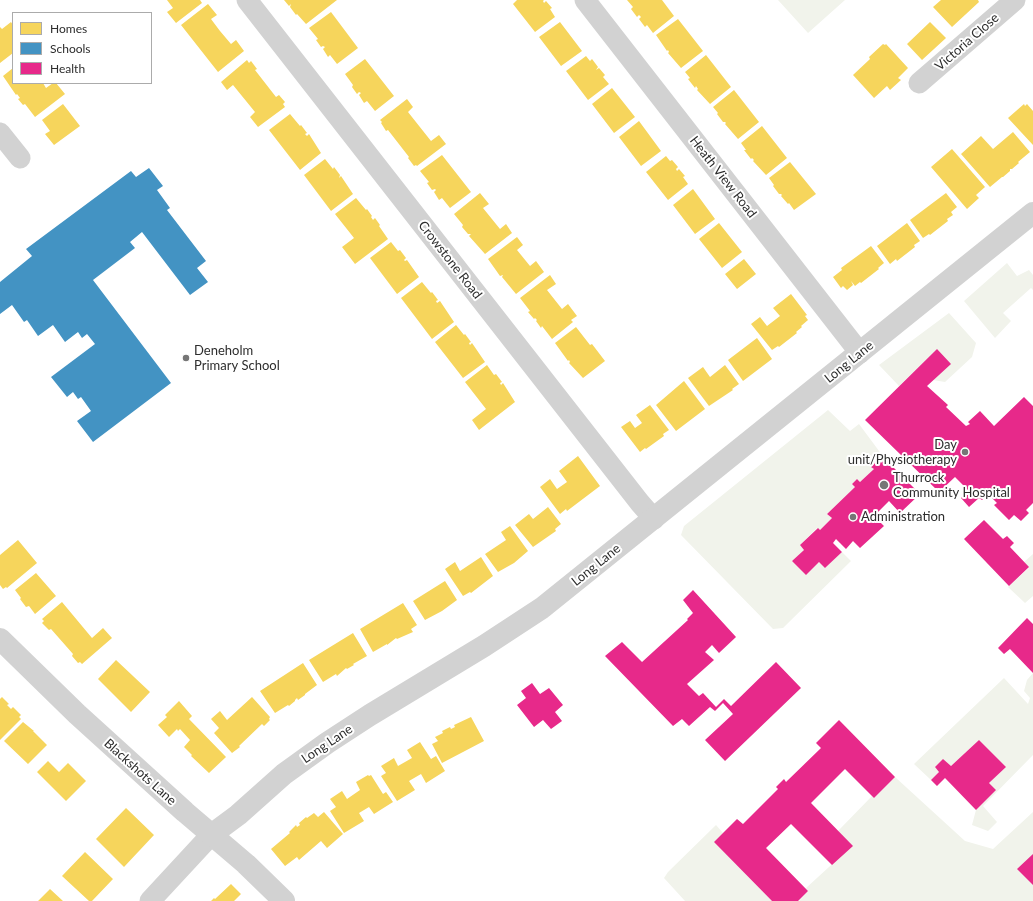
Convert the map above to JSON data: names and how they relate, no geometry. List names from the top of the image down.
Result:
{
  "streets": {
    "street": [
      "Victoria Close",
      "Heath View Road",
      "Crowstone Road",
      "Long Lane",
      "Blackshots Lane"
    ]
  },
  "crossings": [
    ["Heath View Road", "Long Lane"],
    ["Crowstone Road", "Long Lane"],
    ["Long Lane", "Blackshots Lane"]
  ],
  "places": [
    "Deneholm Primary School",
    "Day unit/Physiotherapy",
    "Thurrock Community Hospital",
    "Administration"
  ],
  "legend": ["Homes", "Schools", "Health"]
}
